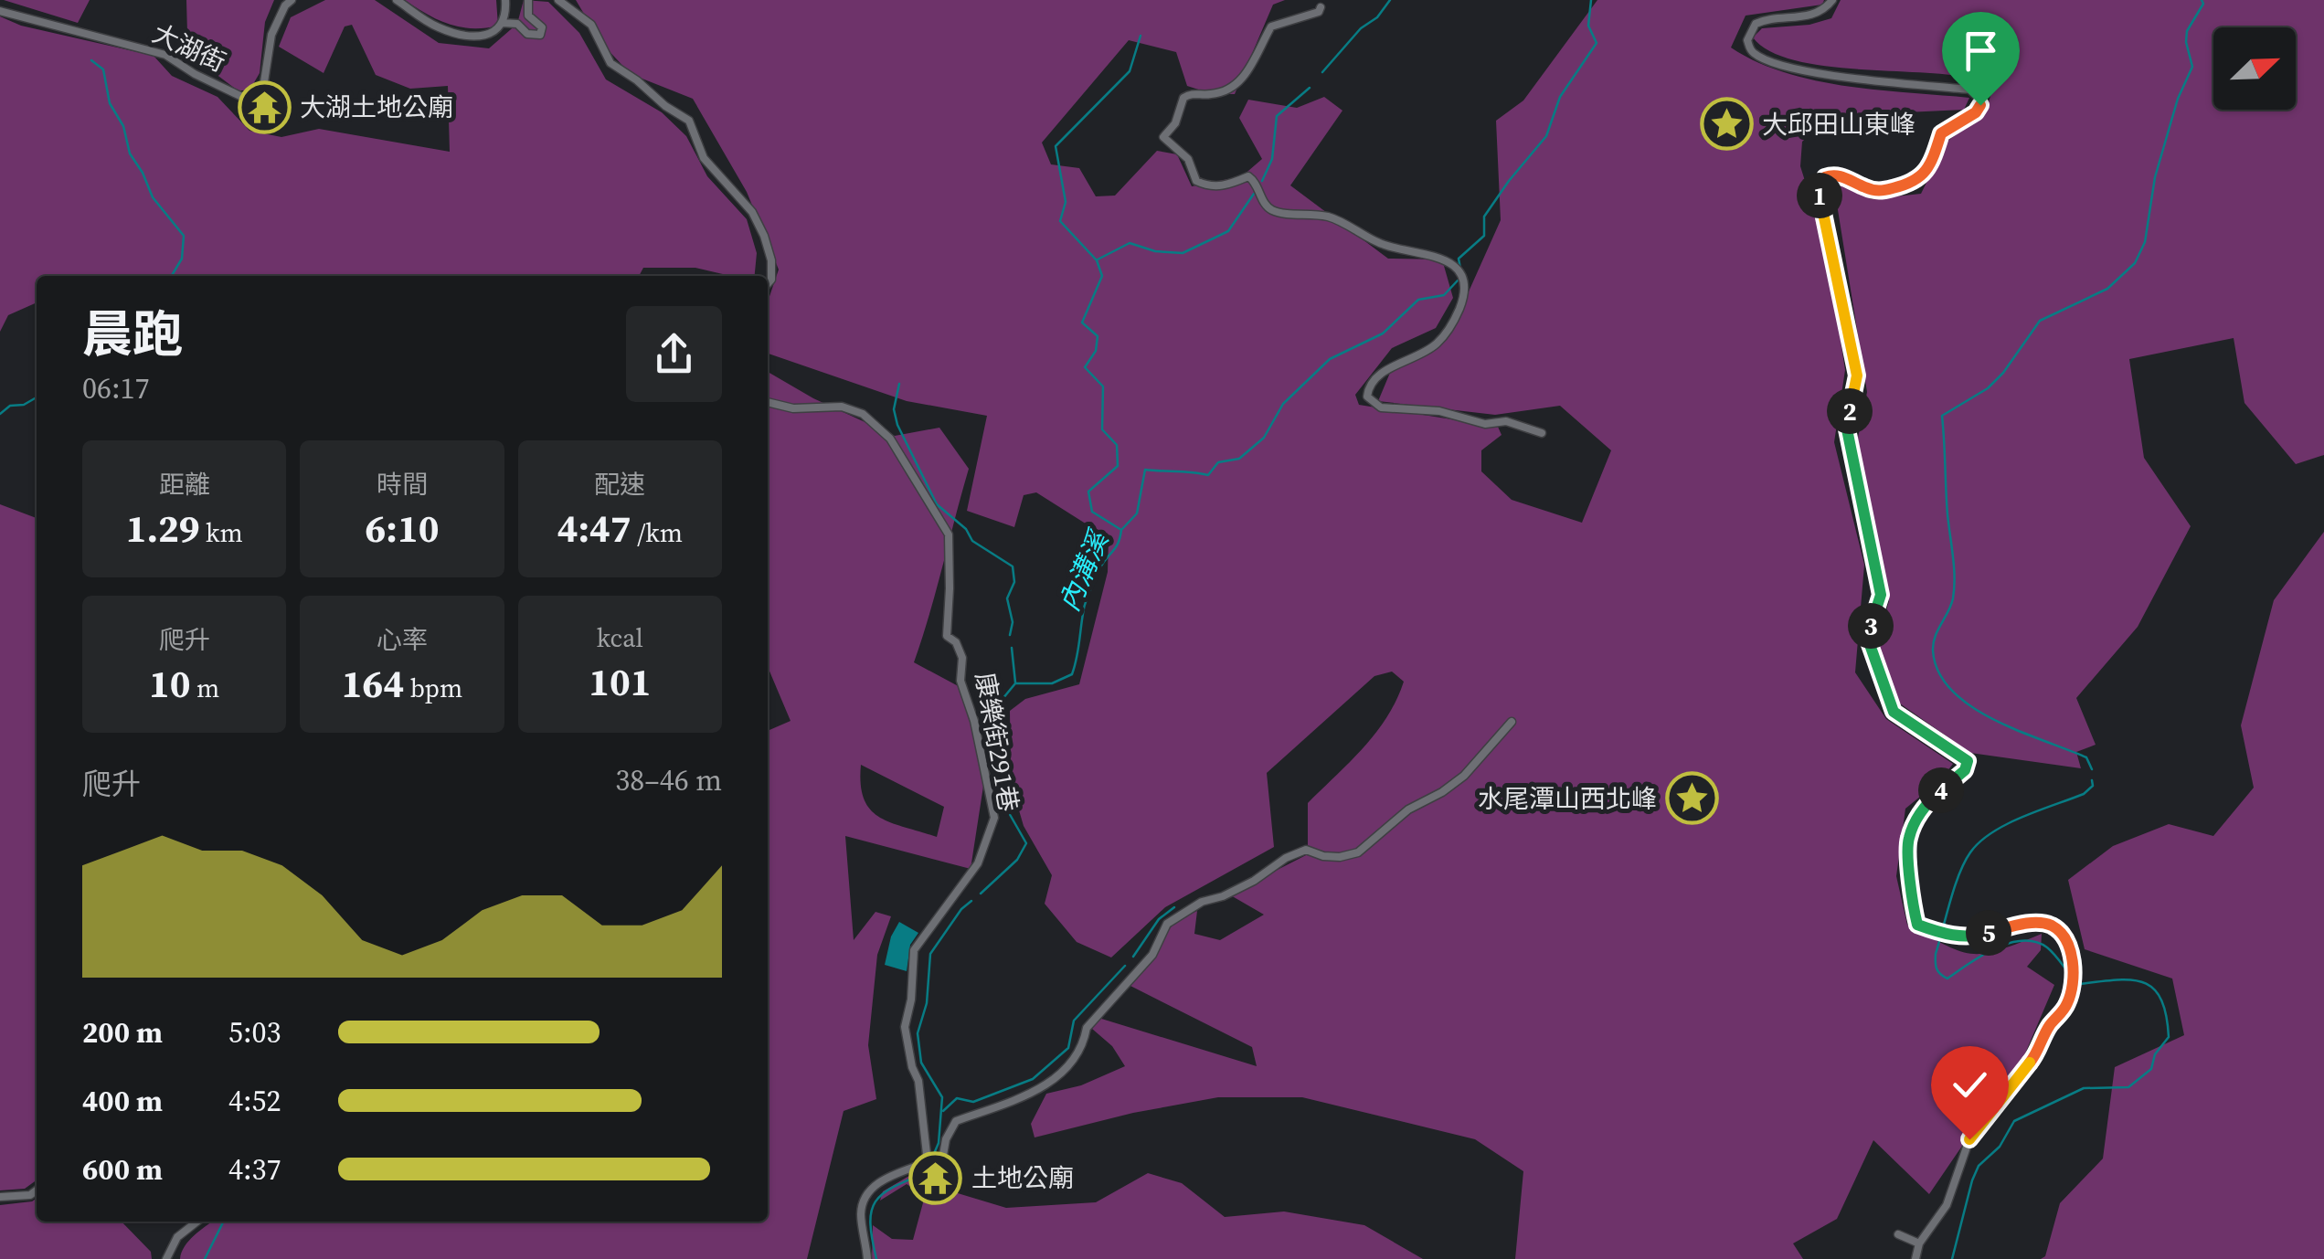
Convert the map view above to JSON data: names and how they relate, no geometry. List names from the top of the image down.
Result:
{
  "streets": {
    "street": ["大湖街", "康樂街291巷"]
  },
  "water": ["內溝溪"],
  "places": {
    "temple": ["大湖土地公廟", "土地公廟"],
    "place": ["大邱田山東峰", "水尾潭山西北峰"]
  },
  "north": "top right",
  "page": {
    "pins": [
      "1",
      "2",
      "3",
      "4",
      "5"
    ],
    "heading": ["晨跑", "06:17"],
    "stats": [
      ["距離", "1.29 km"],
      ["時間", "6:10"],
      ["配速", "4:47 /km"],
      ["爬升", "10 m"],
      ["心率", "164 bpm"],
      ["kcal", "101"]
    ],
    "chart": ["爬升", "38–46 m"],
    "list": [
      {
        "name": "200 m",
        "note": "5:03"
      },
      {
        "name": "400 m",
        "note": "4:52"
      },
      {
        "name": "600 m",
        "note": "4:37"
      }
    ]
  }
}
